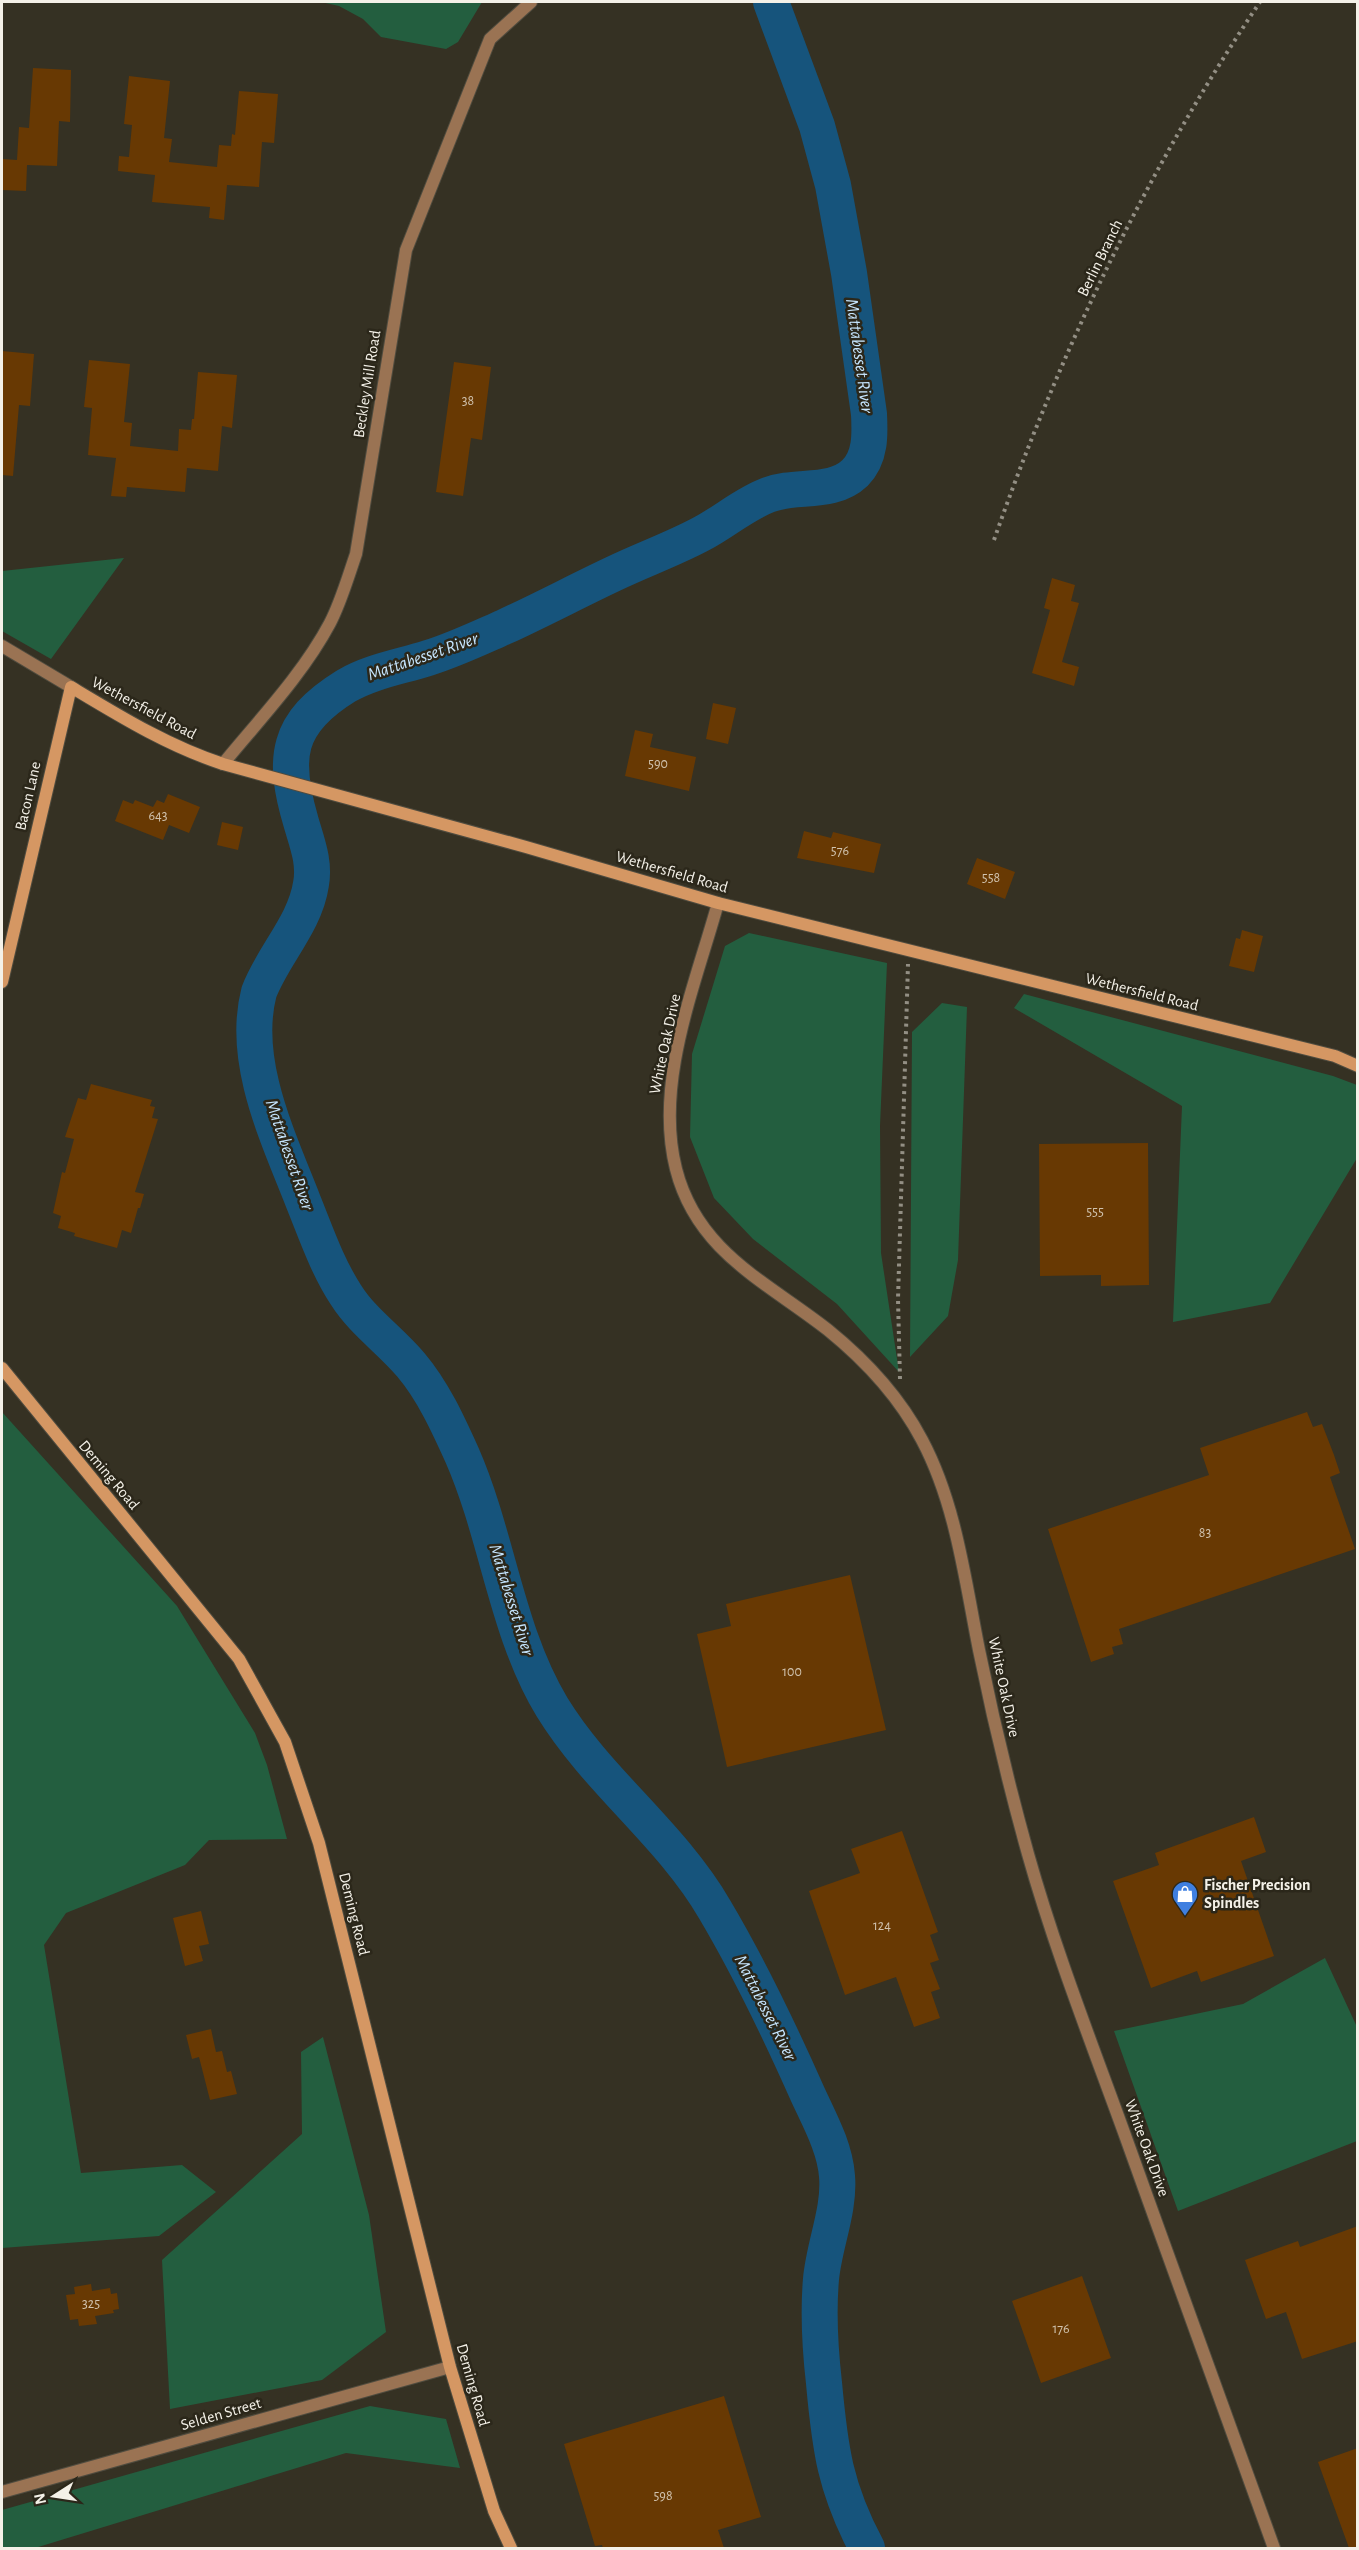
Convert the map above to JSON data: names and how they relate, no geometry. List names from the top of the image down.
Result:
{
  "streets": {
    "street": [
      "Beckley Mill Road",
      "Wethersfield Road",
      "Bacon Lane",
      "White Oak Drive",
      "Deming Road",
      "Selden Street"
    ],
    "path": ["Berlin Branch"]
  },
  "crossings": [
    ["Beckley Mill Road", "Wethersfield Road"],
    ["Wethersfield Road", "Bacon Lane"],
    ["Wethersfield Road", "White Oak Drive"],
    ["Deming Road", "Selden Street"]
  ],
  "water": ["Mattabesset River"],
  "places": {
    "shop": ["Fischer Precision Spindles"]
  },
  "house_numbers": [
    "38",
    "590",
    "643",
    "576",
    "558",
    "555",
    "83",
    "100",
    "124",
    "325",
    "176",
    "598"
  ],
  "north": "left"
}
